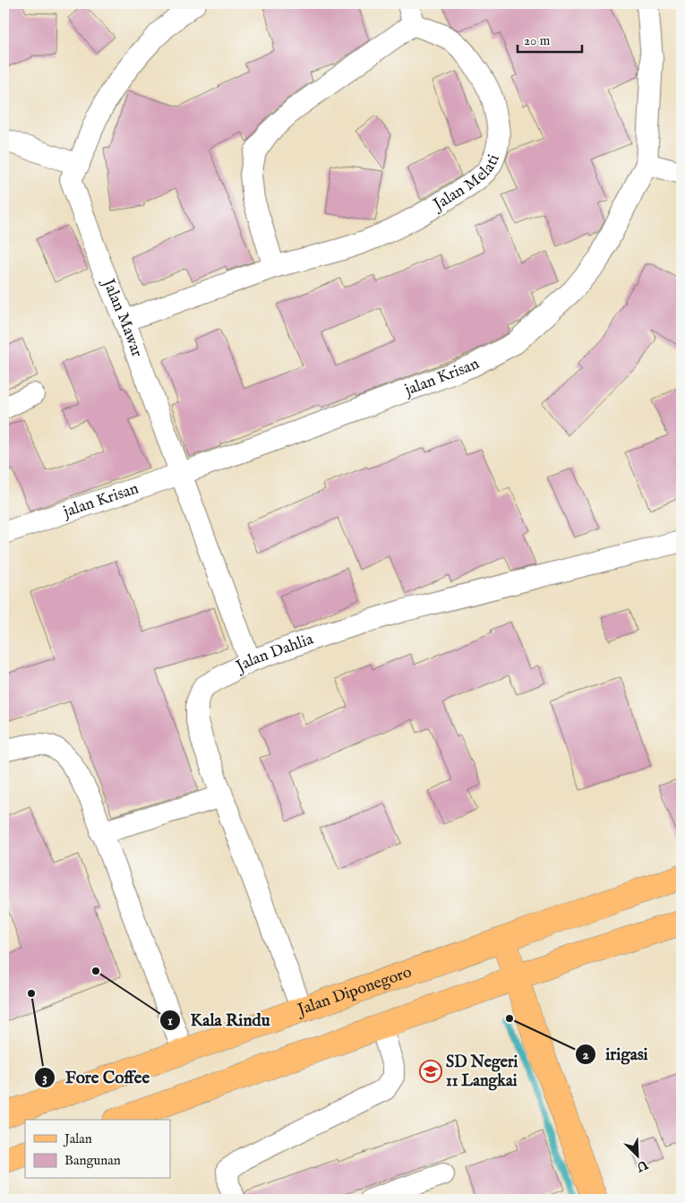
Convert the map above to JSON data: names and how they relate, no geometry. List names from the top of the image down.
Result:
{
  "streets": {
    "main road": ["Jalan Diponegoro"],
    "street": [
      "Jalan Melati",
      "Jalan Mawar",
      "jalan Krisan",
      "Jalan Dahlia"
    ]
  },
  "crossings": [
    ["Jalan Melati", "Jalan Mawar"],
    ["Jalan Mawar", "jalan Krisan"],
    ["Jalan Mawar", "Jalan Dahlia"],
    ["Jalan Dahlia", "Jalan Diponegoro"]
  ],
  "places": {
    "other": ["Kala Rindu", "Fore Coffee", "irigasi"],
    "school or university": ["SD Negeri 11 Langkai"]
  },
  "legend": ["Jalan", "Bangunan"],
  "scale_bar": "20 m",
  "north": "bottom right"
}
